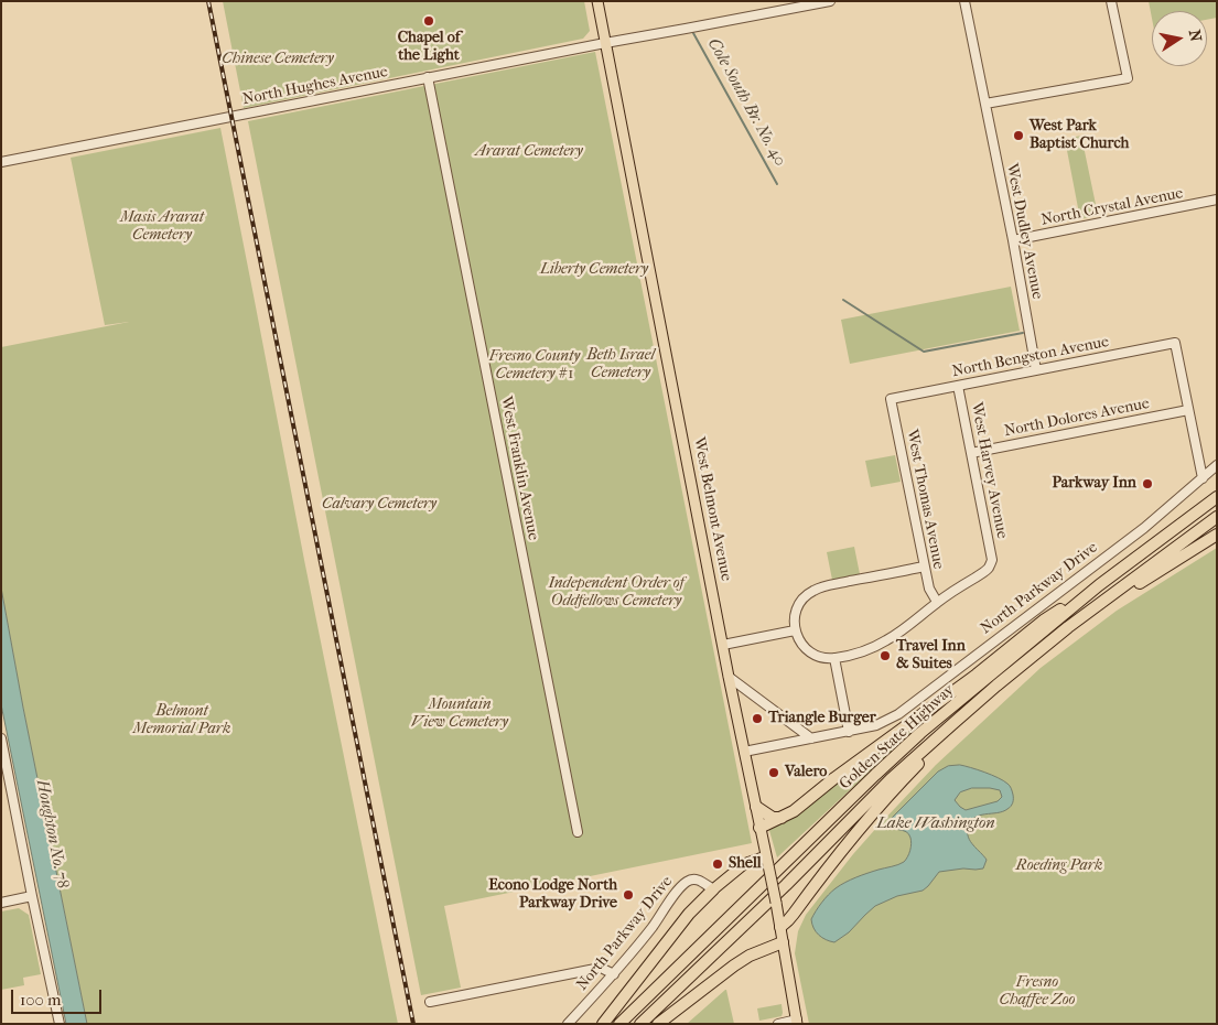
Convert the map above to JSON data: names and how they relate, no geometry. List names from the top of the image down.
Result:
{
  "streets": {
    "highway": ["Golden State Highway"],
    "main road": ["West Belmont Avenue"],
    "street": [
      "North Hughes Avenue",
      "North Crystal Avenue",
      "West Dudley Avenue",
      "North Bengston Avenue",
      "North Dolores Avenue",
      "West Franklin Avenue",
      "West Harvey Avenue",
      "West Thomas Avenue",
      "North Parkway Drive"
    ]
  },
  "crossings": [
    ["North Hughes Avenue", "West Franklin Avenue"],
    ["North Hughes Avenue", "West Belmont Avenue"],
    ["North Crystal Avenue", "West Dudley Avenue"],
    ["West Dudley Avenue", "North Bengston Avenue"],
    ["North Bengston Avenue", "North Dolores Avenue"],
    ["North Bengston Avenue", "West Harvey Avenue"],
    ["North Bengston Avenue", "West Thomas Avenue"],
    ["North Dolores Avenue", "West Harvey Avenue"],
    ["West Harvey Avenue", "West Thomas Avenue"],
    ["West Belmont Avenue", "North Parkway Drive"]
  ],
  "water": ["Cole South Br. No. 40", "Lake Washington", "Houghton No. 78"],
  "parks": [
    "Chinese Cemetery",
    "Ararat Cemetery",
    "Masis Ararat Cemetery",
    "Liberty Cemetery",
    "Beth Israel Cemetery",
    "Fresno County Cemetery #1",
    "Calvary Cemetery",
    "Independent Order of Oddfellows Cemetery",
    "Mountain View Cemetery",
    "Belmont Memorial Park",
    "Roeding Park",
    "Fresno Chaffee Zoo"
  ],
  "places": [
    "Chapel of the Light",
    "West Park Baptist Church",
    "Parkway Inn",
    "Travel Inn & Suites",
    "Triangle Burger",
    "Valero",
    "Shell",
    "Econo Lodge North Parkway Drive"
  ],
  "scale_bar": "100 m",
  "north": "right"
}
